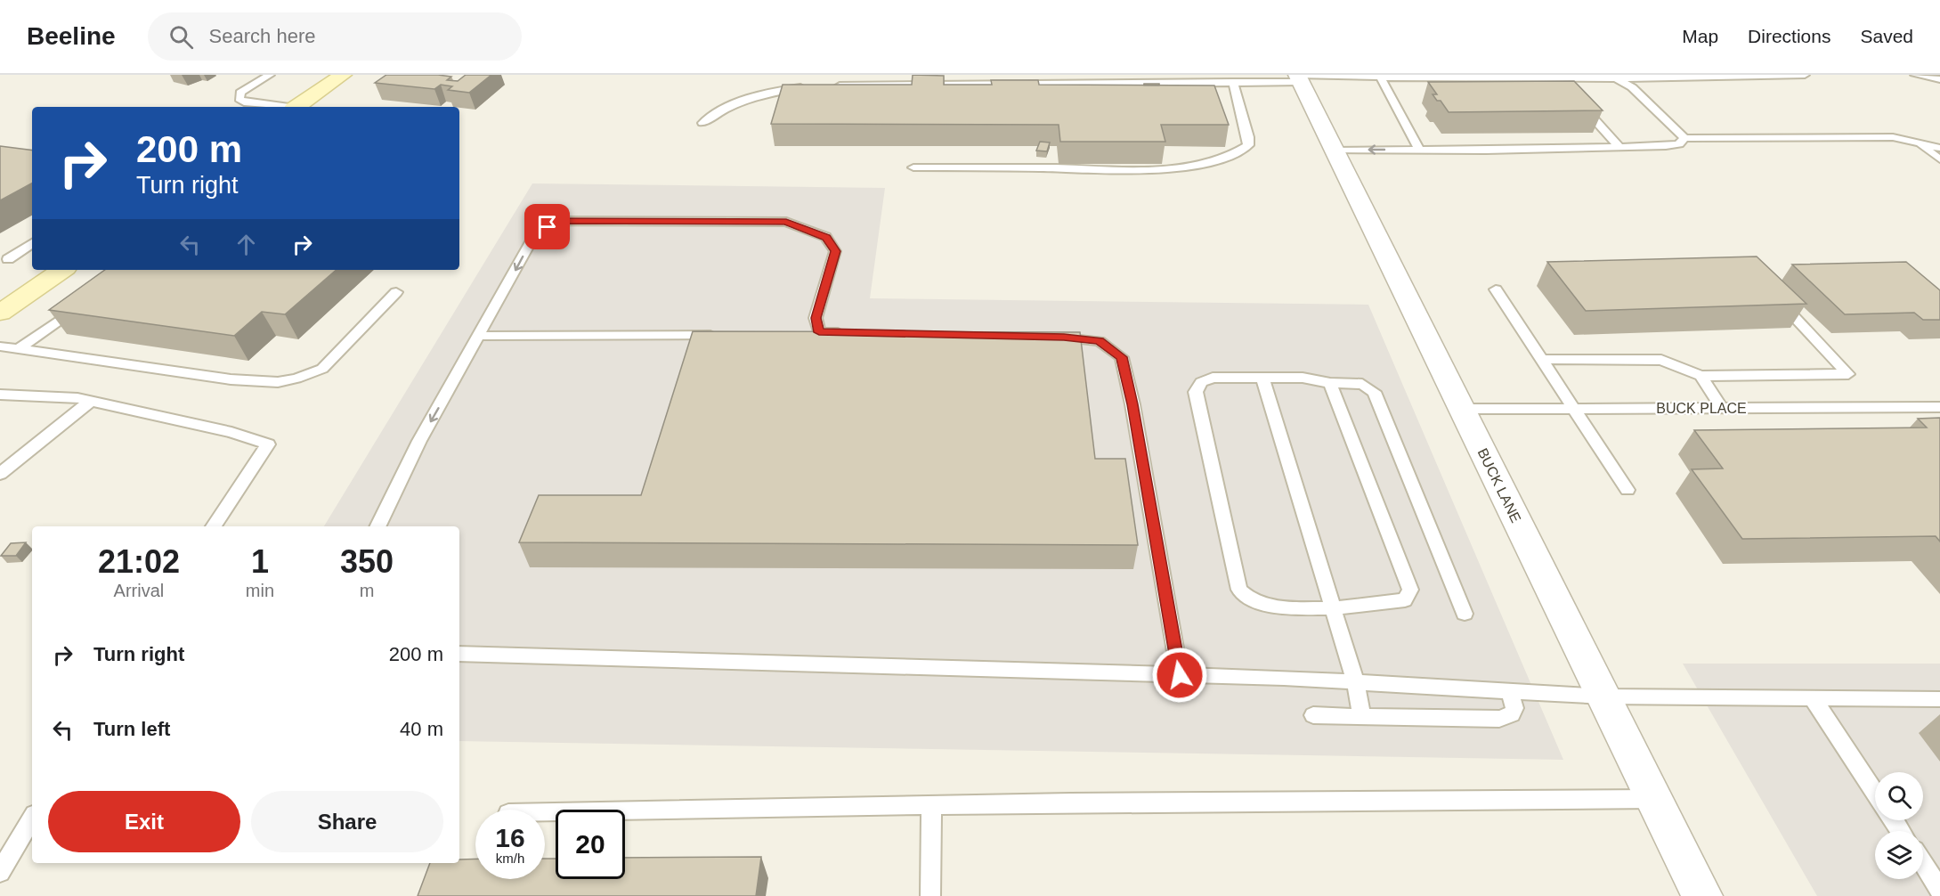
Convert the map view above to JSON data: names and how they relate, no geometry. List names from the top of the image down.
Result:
{
  "streets": {
    "street": ["BUCK LANE"],
    "lane": ["BUCK PLACE"]
  },
  "crossings": [
    ["BUCK PLACE", "BUCK LANE"]
  ],
  "page": {
    "header": "Beeline",
    "search": "Search here",
    "nav": ["Map", "Directions", "Saved"],
    "turn": ["200 m", "Turn right"],
    "eta": [
      "21:02",
      "Arrival",
      "1",
      "min",
      "350",
      "m"
    ],
    "list": [
      {
        "name": "Turn right",
        "value": "200 m"
      },
      {
        "name": "Turn left",
        "value": "40 m"
      }
    ],
    "buttons": ["Exit", "Share"],
    "speed": "16 km/h",
    "limit": "20"
  }
}
